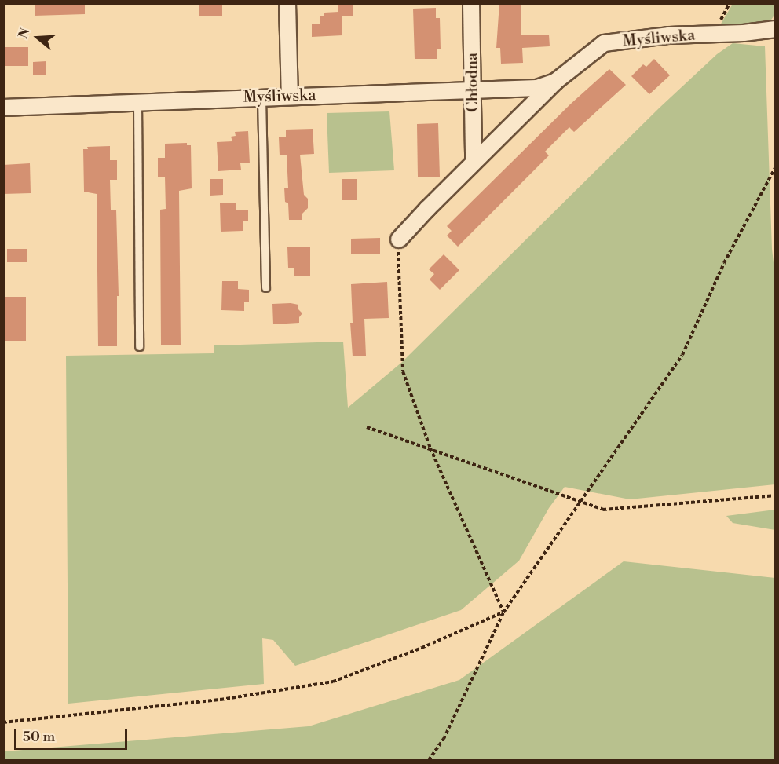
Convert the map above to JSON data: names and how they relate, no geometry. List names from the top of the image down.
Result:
{
  "streets": {
    "street": ["Myśliwska", "Chłodna"]
  },
  "crossings": [
    ["Myśliwska", "Chłodna"]
  ],
  "scale_bar": "50 m",
  "north": "left"
}
